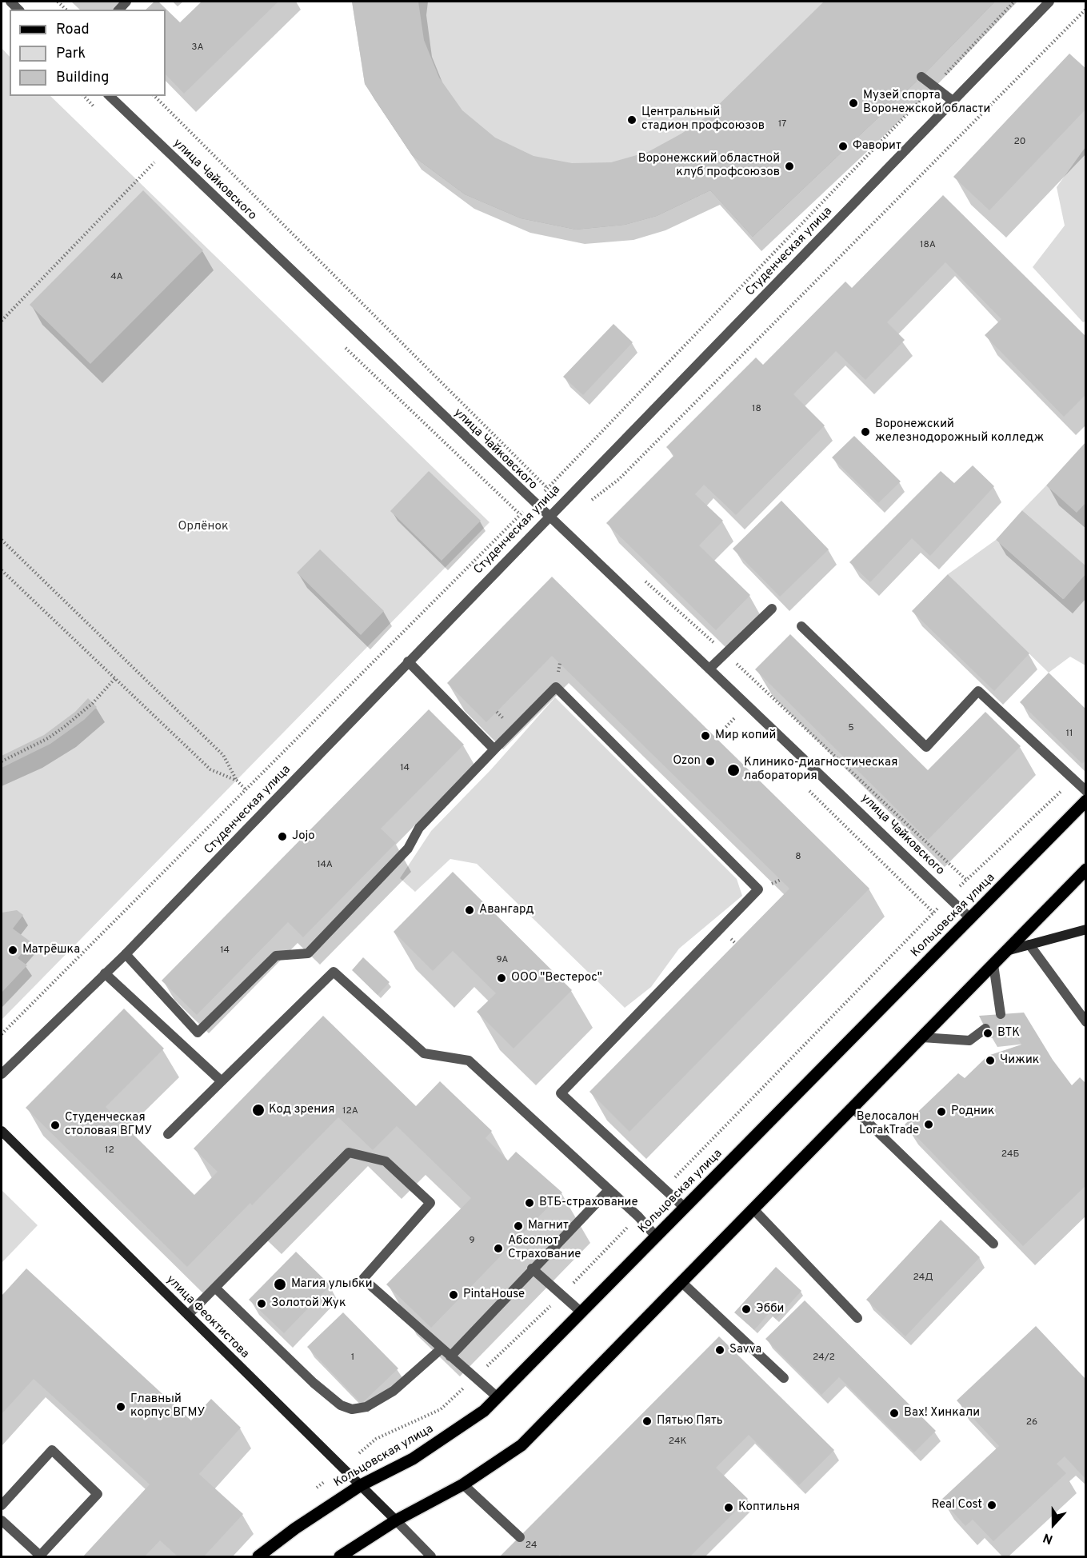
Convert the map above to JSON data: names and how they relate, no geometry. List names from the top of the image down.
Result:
{
  "streets": {
    "main road": ["Кольцовская улица"],
    "street": ["улица Чайковского", "Студенческая улица", "улица Феоктистова"]
  },
  "crossings": [
    ["улица Чайковского", "Студенческая улица"],
    ["улица Чайковского", "Кольцовская улица"],
    ["Кольцовская улица", "улица Феоктистова"]
  ],
  "parks": ["Орлёнок"],
  "places": [
    "Музей спорта Воронежской области",
    "Центральный стадион профсоюзов",
    "Фаворит",
    "Воронежский областной клуб профсоюзов",
    "Воронежский железнодорожный колледж",
    "Мир копий",
    "Ozon",
    "Клинико-диагностическая лаборатория",
    "Jojo",
    "Авангард",
    "Матрёшка",
    "ООО \"Вестерос\"",
    "ВТК",
    "Чижик",
    "Код зрения",
    "Родник",
    "Велосалон LorakTrade",
    "Студенческая столовая ВГМУ",
    "ВТБ-страхование",
    "Магнит",
    "Абсолют Страхование",
    "Магия улыбки",
    "PintaHouse",
    "Золотой Жук",
    "Эбби",
    "Savva",
    "Главный корпус ВГМУ",
    "Вах! Хинкали",
    "Пятью Пять",
    "Real Cost",
    "Коптильня"
  ],
  "house_numbers": [
    "3А",
    "17",
    "20",
    "18А",
    "4А",
    "18",
    "5",
    "11",
    "14",
    "8",
    "14А",
    "14",
    "9А",
    "12А",
    "12",
    "24Б",
    "9",
    "24Д",
    "1",
    "24/2",
    "26",
    "24К",
    "24"
  ],
  "legend": ["Road", "Park", "Building"],
  "north": "bottom"
}
